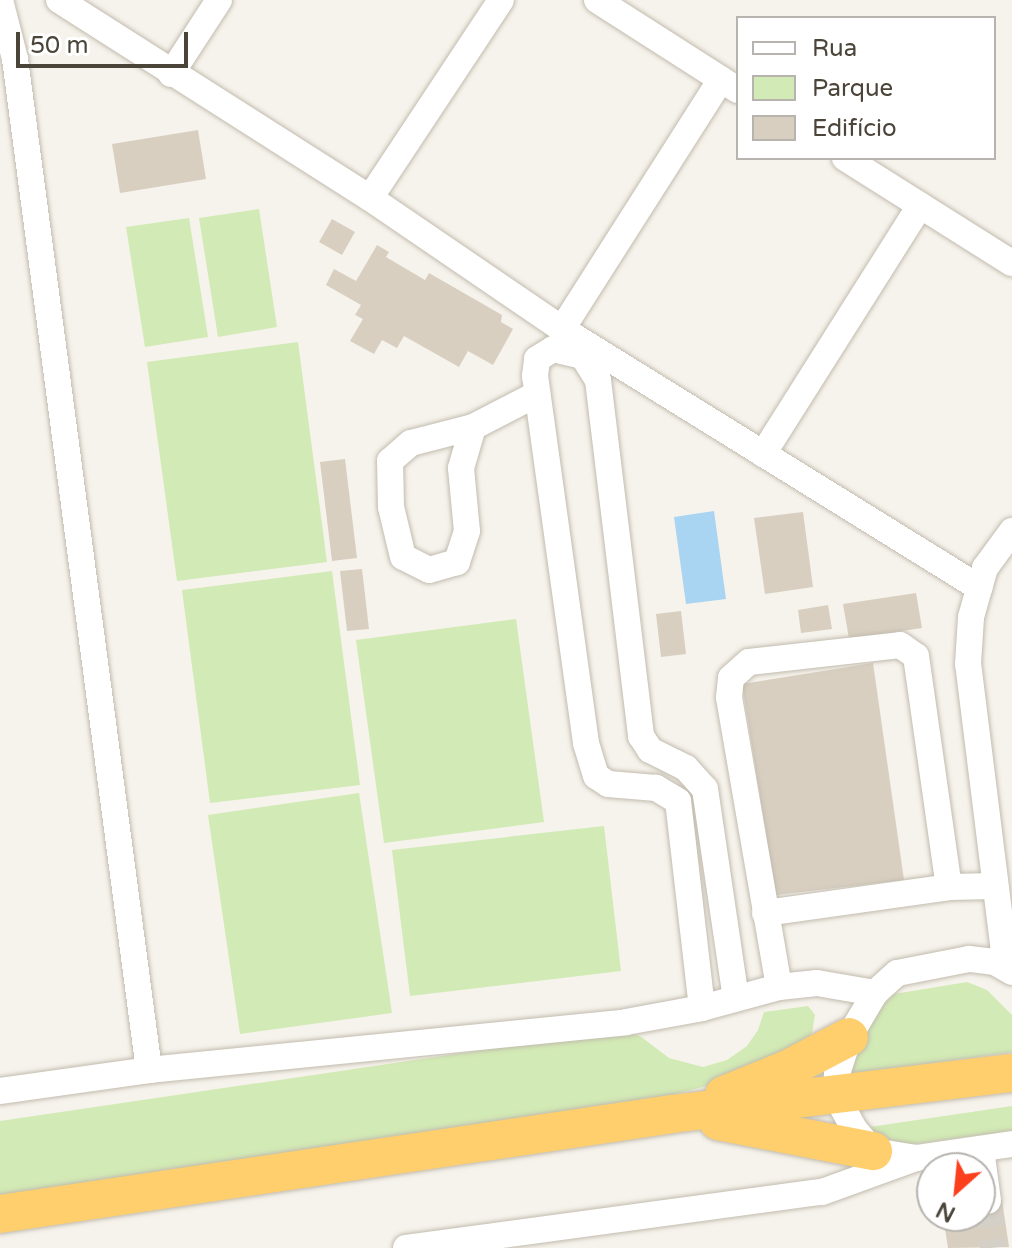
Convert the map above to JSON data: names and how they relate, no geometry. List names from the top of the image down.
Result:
{
  "legend": ["Rua", "Parque", "Edifício"],
  "scale_bar": "50 m",
  "north": "bottom left"
}
